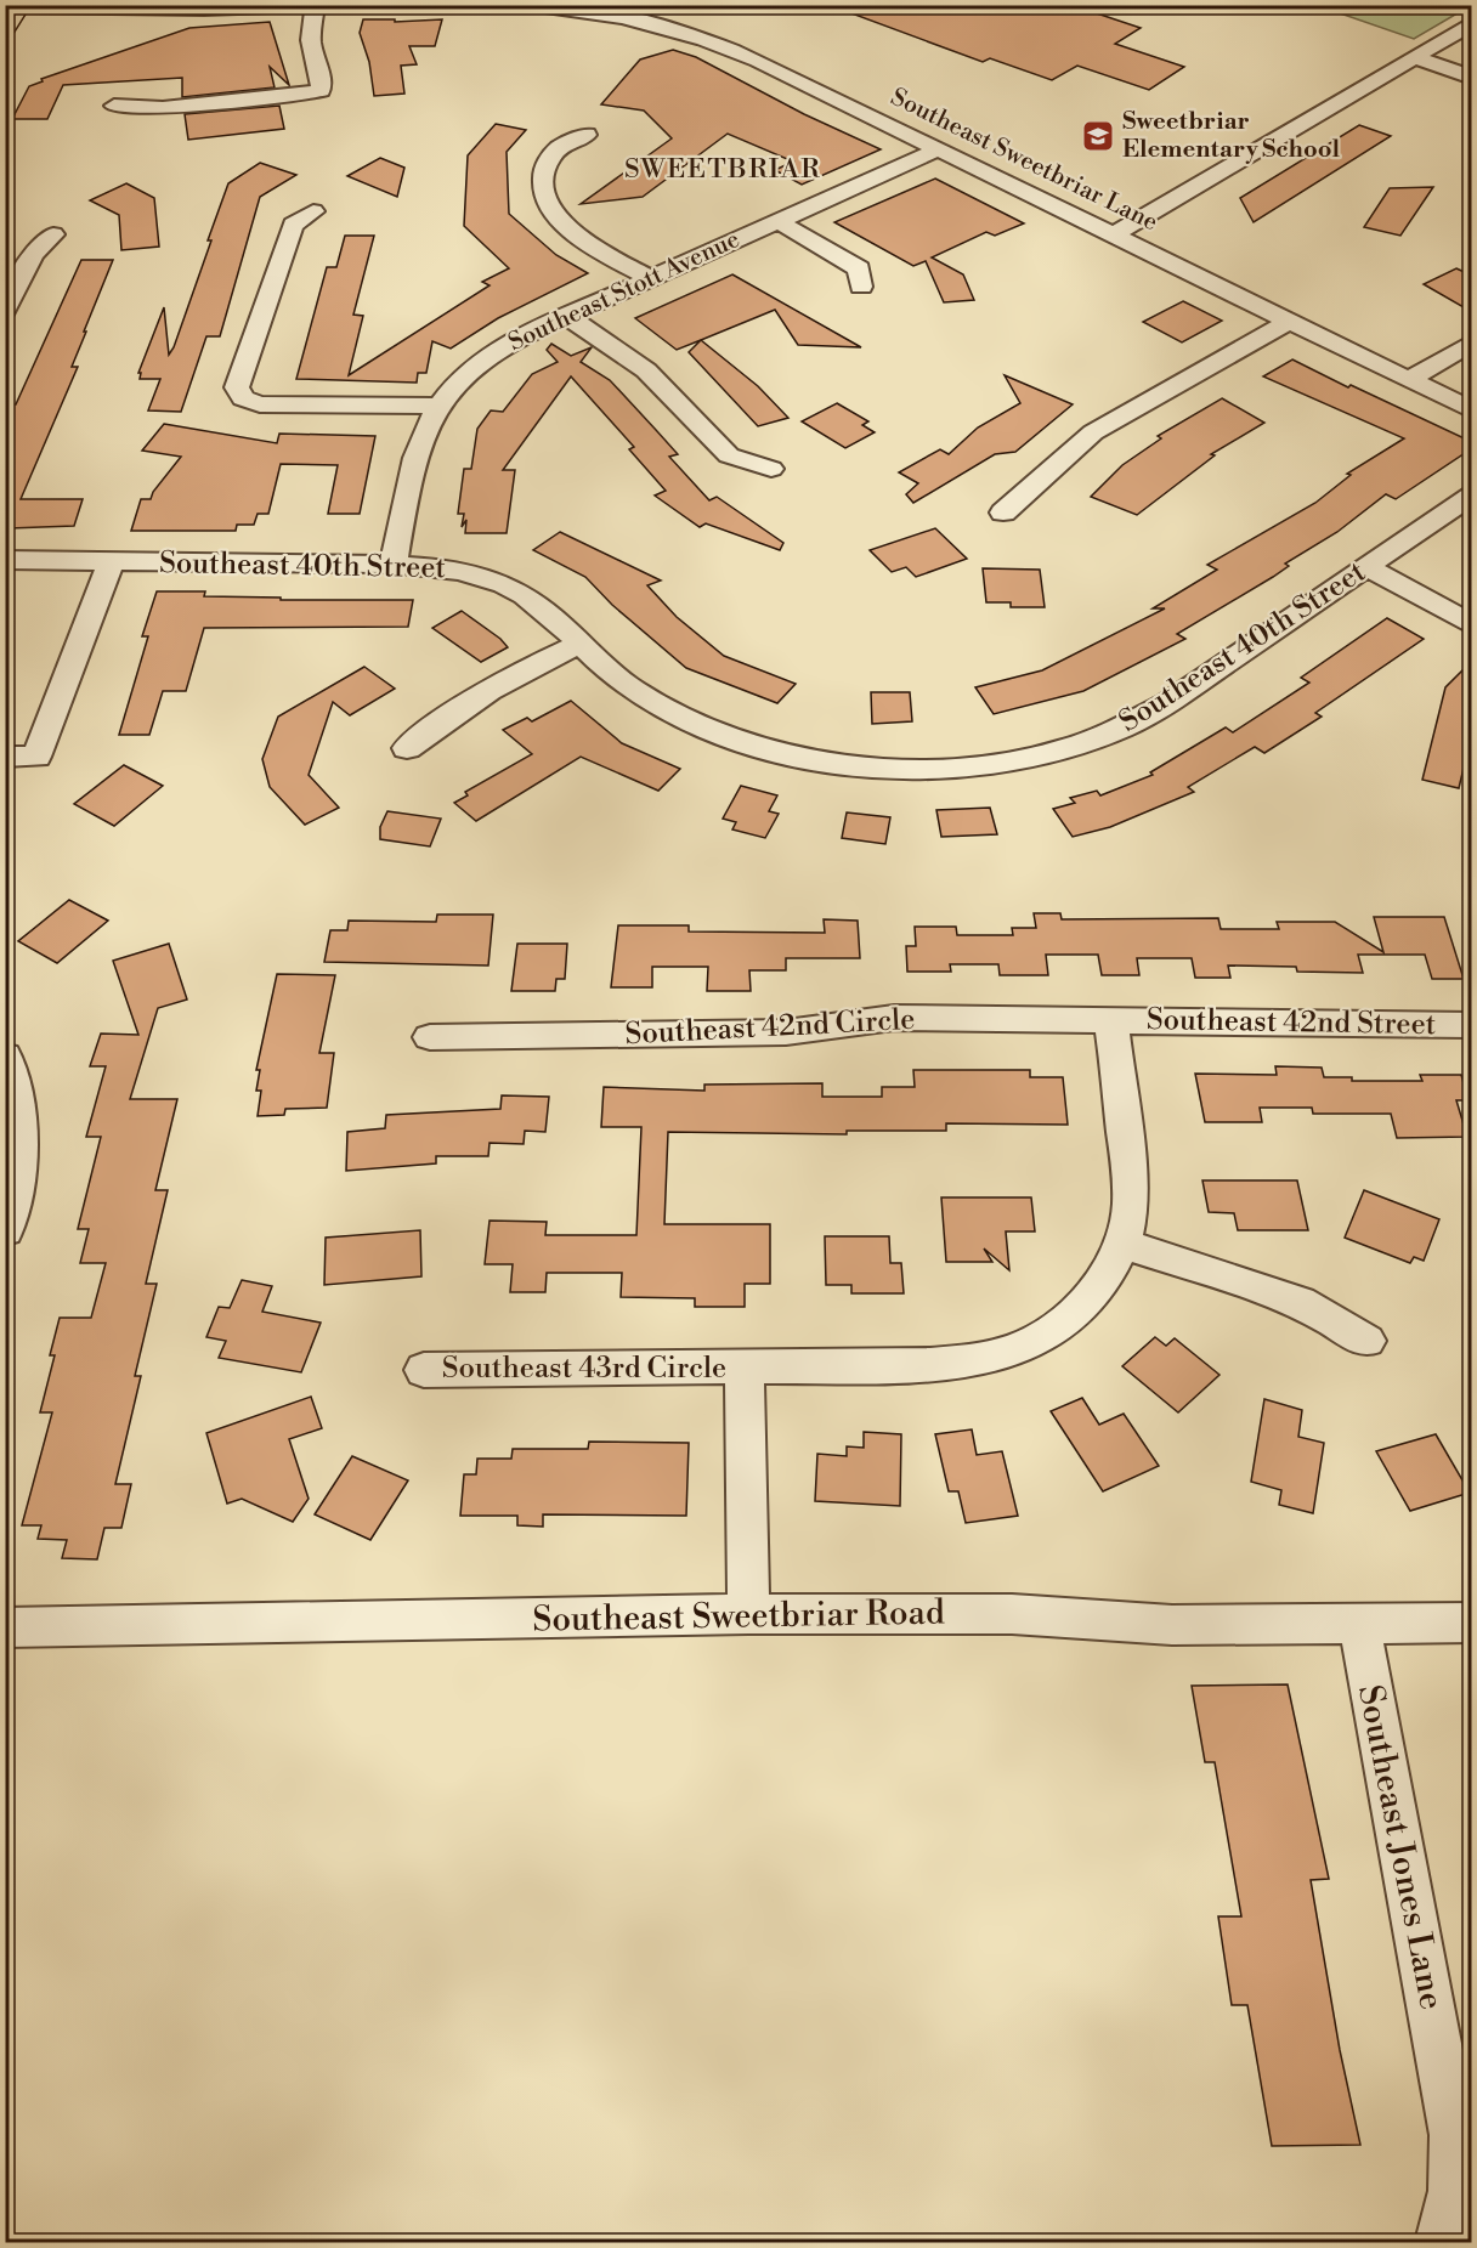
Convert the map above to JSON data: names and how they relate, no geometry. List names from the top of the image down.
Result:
{
  "streets": {
    "street": [
      "Southeast Sweetbriar Lane",
      "Southeast Stott Avenue",
      "Southeast 40th Street",
      "Southeast 42nd Street",
      "Southeast 42nd Circle",
      "Southeast 43rd Circle",
      "Southeast Sweetbriar Road",
      "Southeast Jones Lane"
    ]
  },
  "crossings": [
    ["Southeast Sweetbriar Lane", "Southeast Stott Avenue"],
    ["Southeast Stott Avenue", "Southeast 40th Street"],
    ["Southeast 42nd Street", "Southeast 42nd Circle"],
    ["Southeast Sweetbriar Road", "Southeast Jones Lane"]
  ],
  "districts": ["SWEETBRIAR"],
  "places": {
    "school or university": ["Sweetbriar Elementary School"]
  }
}
